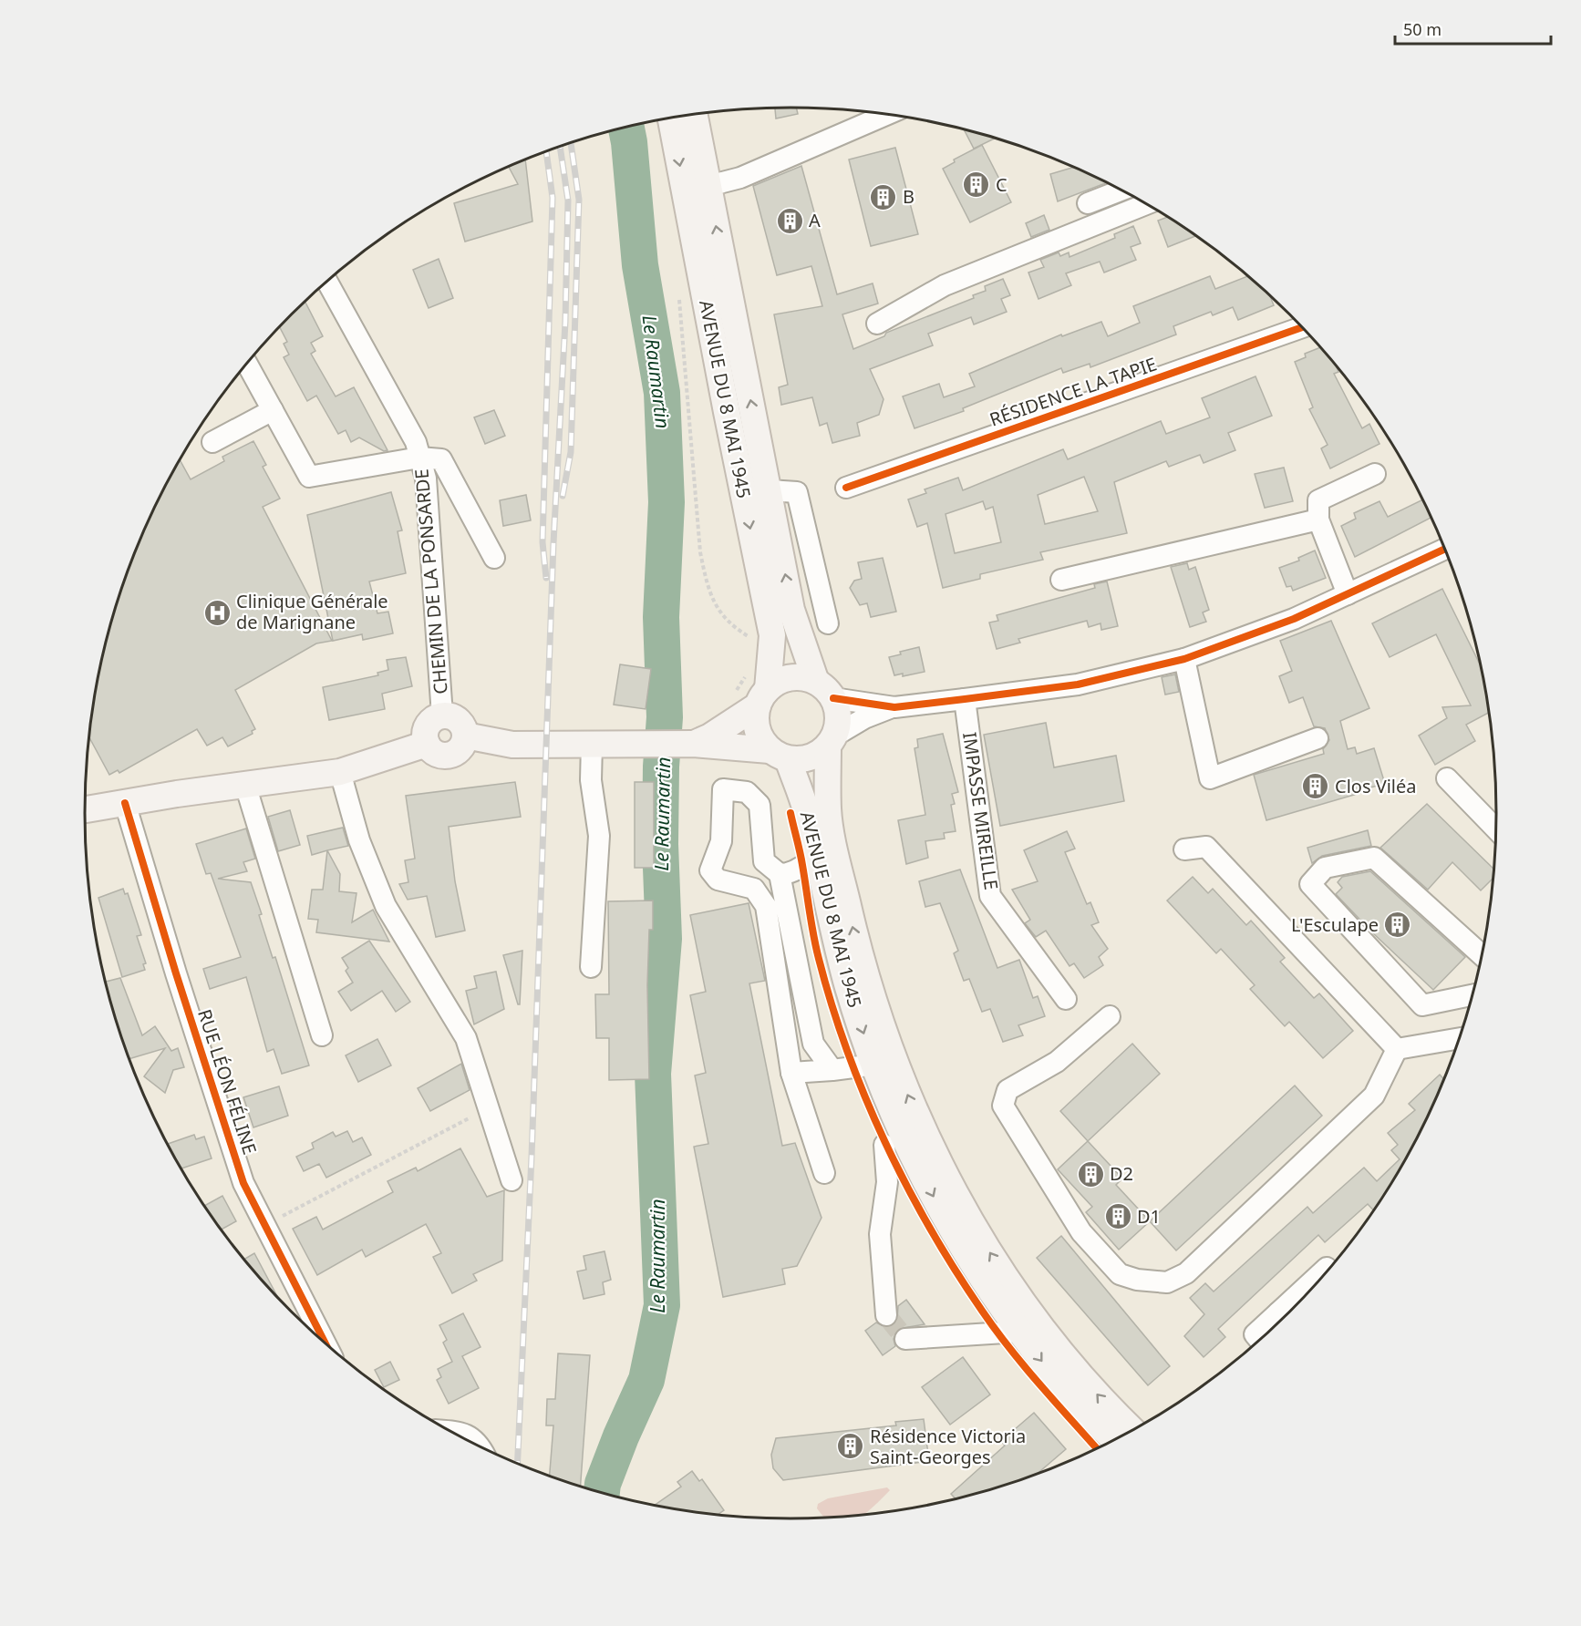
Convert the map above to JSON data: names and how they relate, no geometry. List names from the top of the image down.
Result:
{
  "streets": {
    "main road": ["AVENUE DU 8 MAI 1945"],
    "street": [
      "RÉSIDENCE LA TAPIE",
      "CHEMIN DE LA PONSARDE",
      "IMPASSE MIREILLE",
      "RUE LÉON FÉLINE"
    ]
  },
  "water": ["Le Raumartin"],
  "places": {
    "building": [
      "C",
      "B",
      "A",
      "Clos Viléa",
      "L'Esculape",
      "D2",
      "D1",
      "Résidence Victoria Saint-Georges"
    ],
    "hospital": ["Clinique Générale de Marignane"]
  },
  "scale_bar": "50 m"
}
